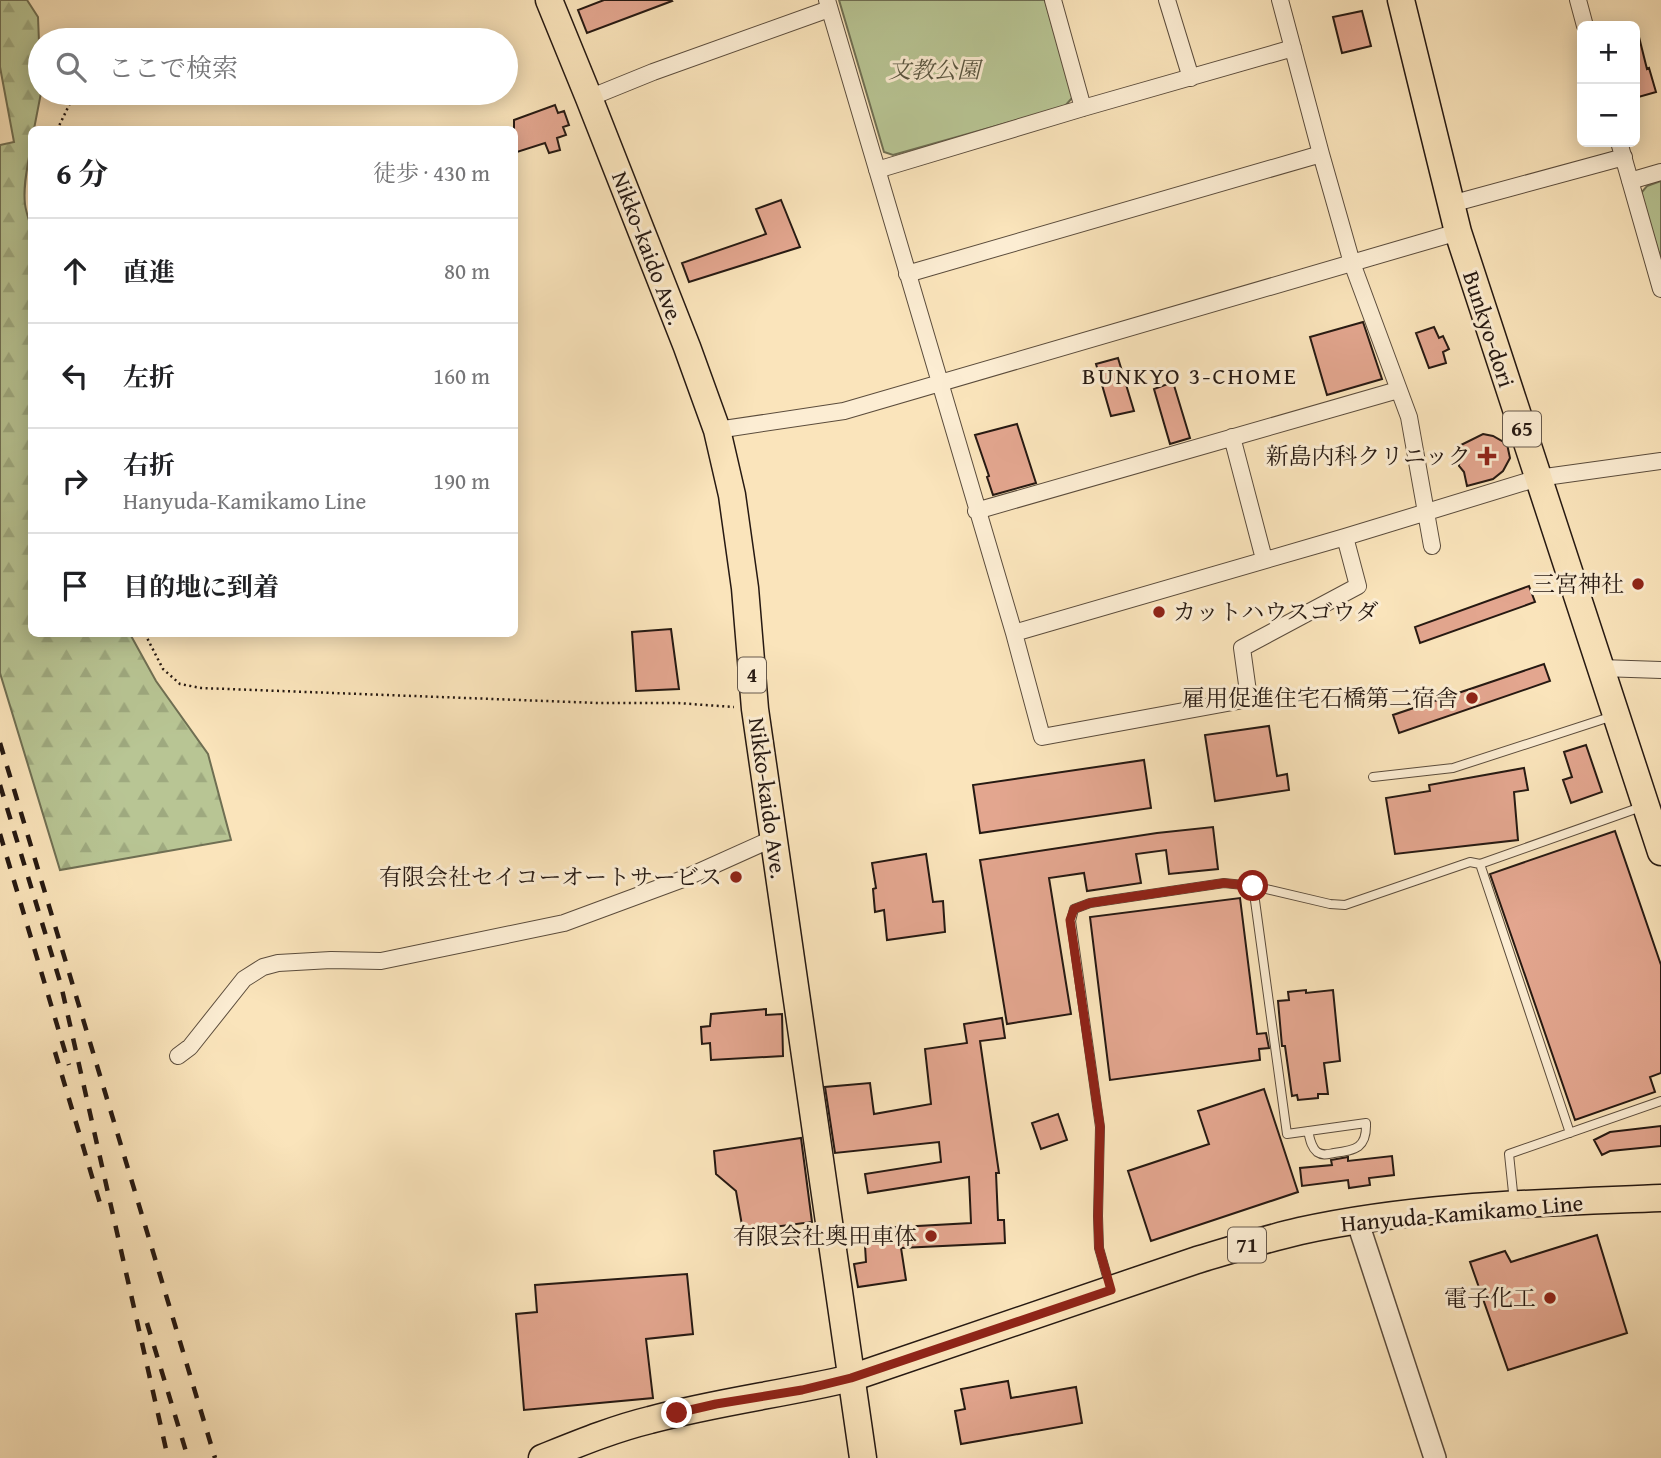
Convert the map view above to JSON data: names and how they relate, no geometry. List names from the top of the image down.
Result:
{
  "streets": {
    "main road": [
      "Nikko-kaido Ave.",
      "Bunkyo-dori",
      "65",
      "4",
      "Hanyuda-Kamikamo Line",
      "71"
    ]
  },
  "crossings": [
    ["Nikko-kaido Ave.", "Hanyuda-Kamikamo Line"]
  ],
  "districts": ["BUNKYO 3-CHOME"],
  "parks": ["文教公園"],
  "places": {
    "health": ["新島内科クリニック"],
    "other": [
      "三宮神社",
      "カットハウスゴウダ",
      "雇用促進住宅石橋第二宿舎",
      "有限会社セイコーオートサービス",
      "有限会社奥田車体",
      "電子化工"
    ]
  },
  "page": {
    "map_buttons": ["+", "−"],
    "search": "ここで検索",
    "heading": ["6 分", "徒歩 · 430 m"],
    "list": [
      ["直進", "80 m"],
      ["左折", "160 m"],
      ["右折", "Hanyuda-Kamikamo Line", "190 m"],
      "目的地に到着"
    ]
  }
}
